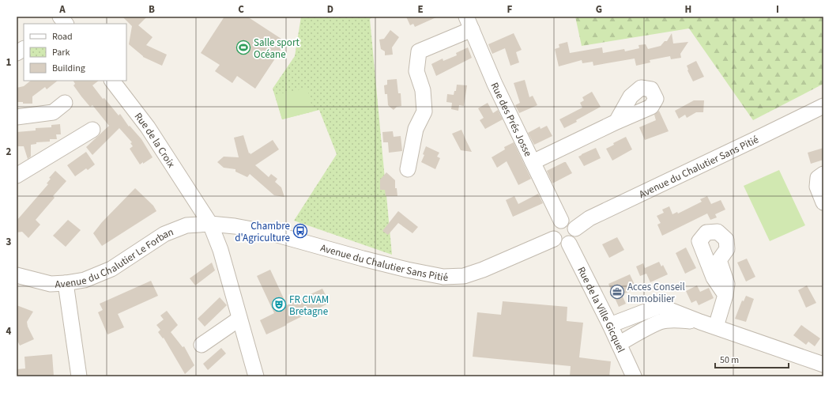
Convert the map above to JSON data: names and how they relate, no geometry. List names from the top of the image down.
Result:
{
  "streets": {
    "street": [
      "Rue des Prés Josse",
      "Rue de la Croix",
      "Avenue du Chalutier Sans Pitié",
      "Avenue du Chalutier Le Forban",
      "Rue de la Ville Gicquel"
    ]
  },
  "crossings": [
    ["Rue des Prés Josse", "Avenue du Chalutier Sans Pitié"],
    ["Rue des Prés Josse", "Rue de la Ville Gicquel"],
    ["Rue de la Croix", "Avenue du Chalutier Sans Pitié"],
    ["Rue de la Croix", "Avenue du Chalutier Le Forban"],
    ["Avenue du Chalutier Sans Pitié", "Avenue du Chalutier Le Forban"],
    ["Avenue du Chalutier Sans Pitié", "Rue de la Ville Gicquel"]
  ],
  "places": {
    "sports": ["Salle sport Océane"],
    "bus stop": ["Chambre d'Agriculture"],
    "office": ["Acces Conseil Immobilier"],
    "theatre": ["FR CIVAM Bretagne"]
  },
  "legend": ["Road", "Park", "Building"],
  "scale_bar": "50 m",
  "grid": {
    "columns": [
      "A",
      "B",
      "C",
      "D",
      "E",
      "F",
      "G",
      "H",
      "I"
    ],
    "rows": [
      "1",
      "2",
      "3",
      "4"
    ]
  }
}
